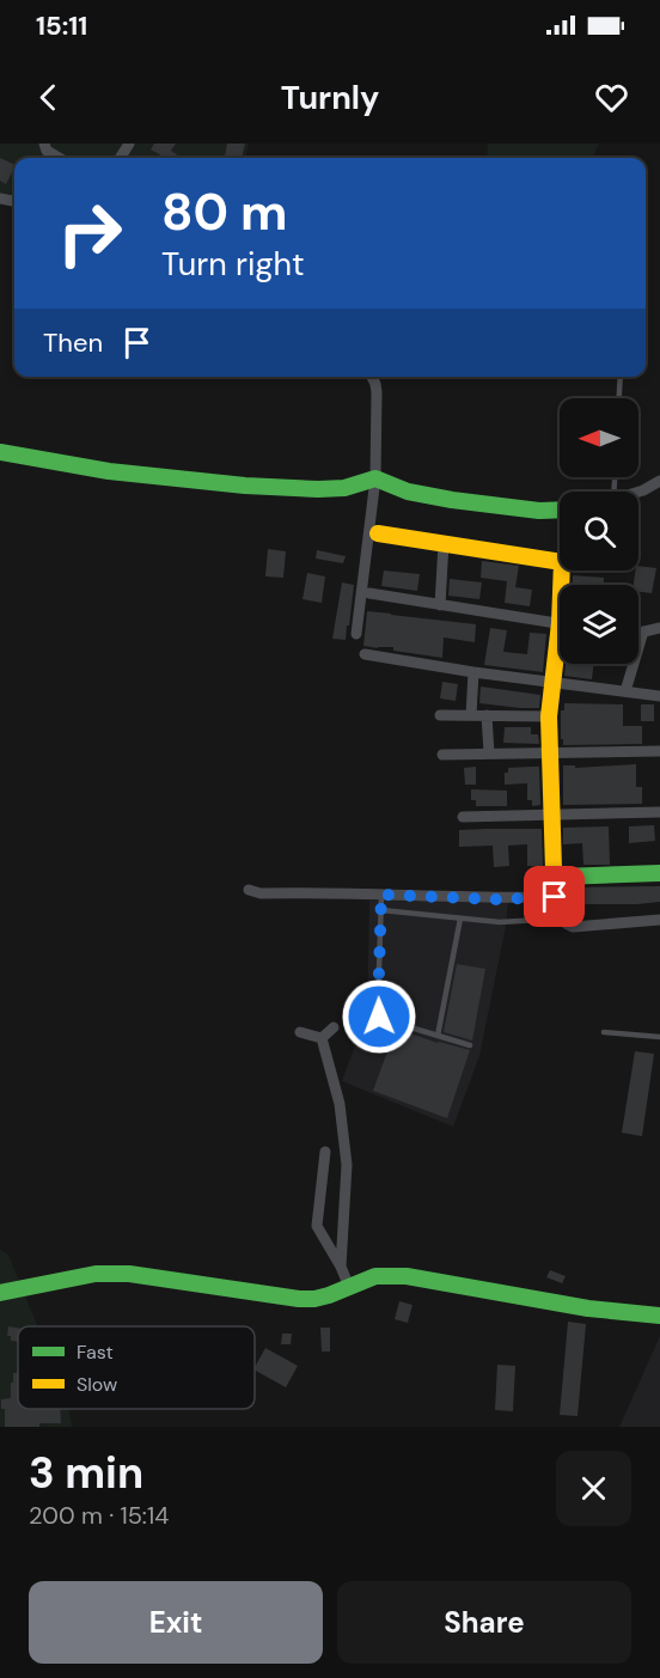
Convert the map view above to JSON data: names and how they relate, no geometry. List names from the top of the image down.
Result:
{
  "legend": ["Fast", "Slow"],
  "north": "left",
  "page": {
    "status": "15:11",
    "header": "Turnly",
    "turn": ["80 m", "Turn right"],
    "then": "Then",
    "heading": ["3 min", "200 m · 15:14"],
    "buttons": ["Exit", "Share"]
  }
}
